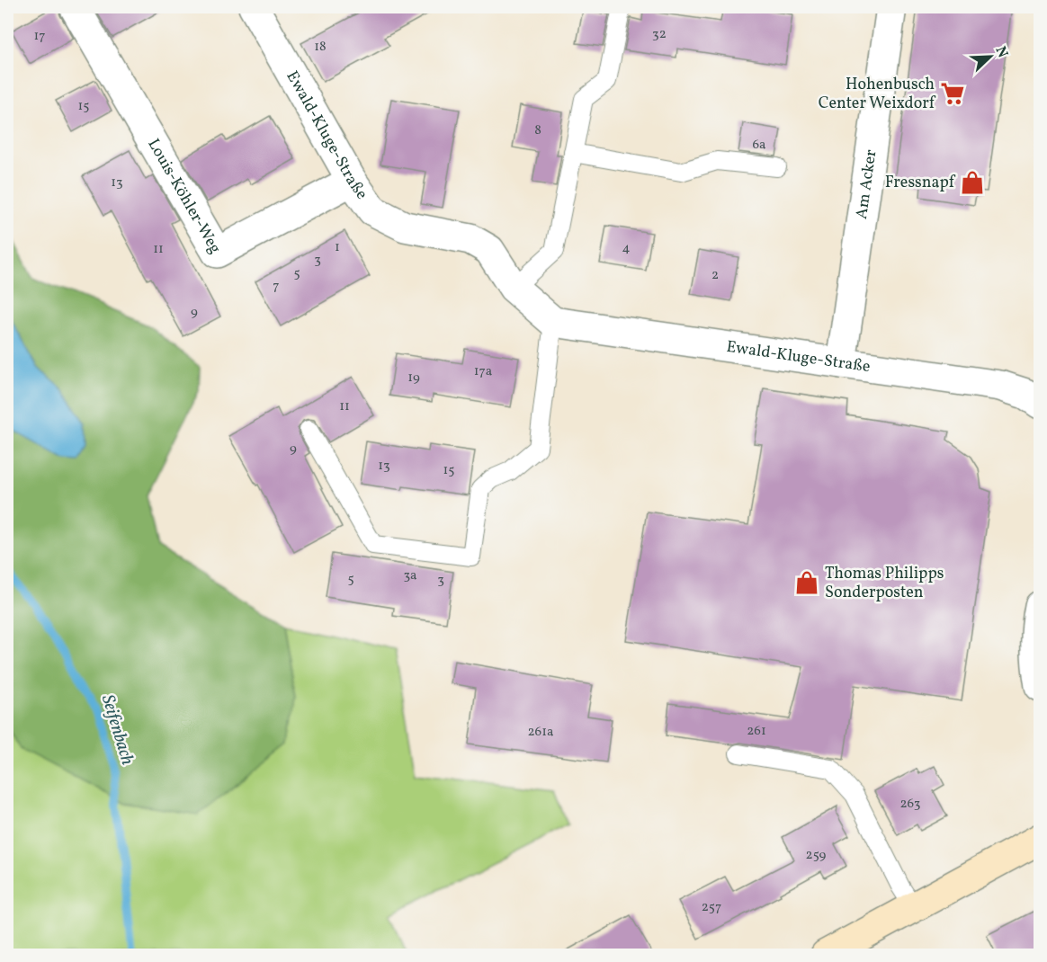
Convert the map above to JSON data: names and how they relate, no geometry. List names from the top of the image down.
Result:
{
  "streets": {
    "street": ["Ewald-Kluge-Straße", "Am Acker", "Louis-Köhler-Weg"]
  },
  "crossings": [
    ["Ewald-Kluge-Straße", "Am Acker"],
    ["Ewald-Kluge-Straße", "Louis-Köhler-Weg"]
  ],
  "water": ["Seifenbach"],
  "places": {
    "supermarket": ["Hohenbusch Center Weixdorf"],
    "shop": ["Fressnapf", "Thomas Philipps Sonderposten"]
  },
  "house_numbers": [
    "32",
    "17",
    "18",
    "15",
    "8",
    "6a",
    "13",
    "1",
    "4",
    "11",
    "3",
    "5",
    "2",
    "7",
    "9",
    "17a",
    "19",
    "11",
    "9",
    "13",
    "15",
    "3a",
    "5",
    "3",
    "261",
    "261a",
    "263",
    "259",
    "257"
  ],
  "north": "top right"
}
